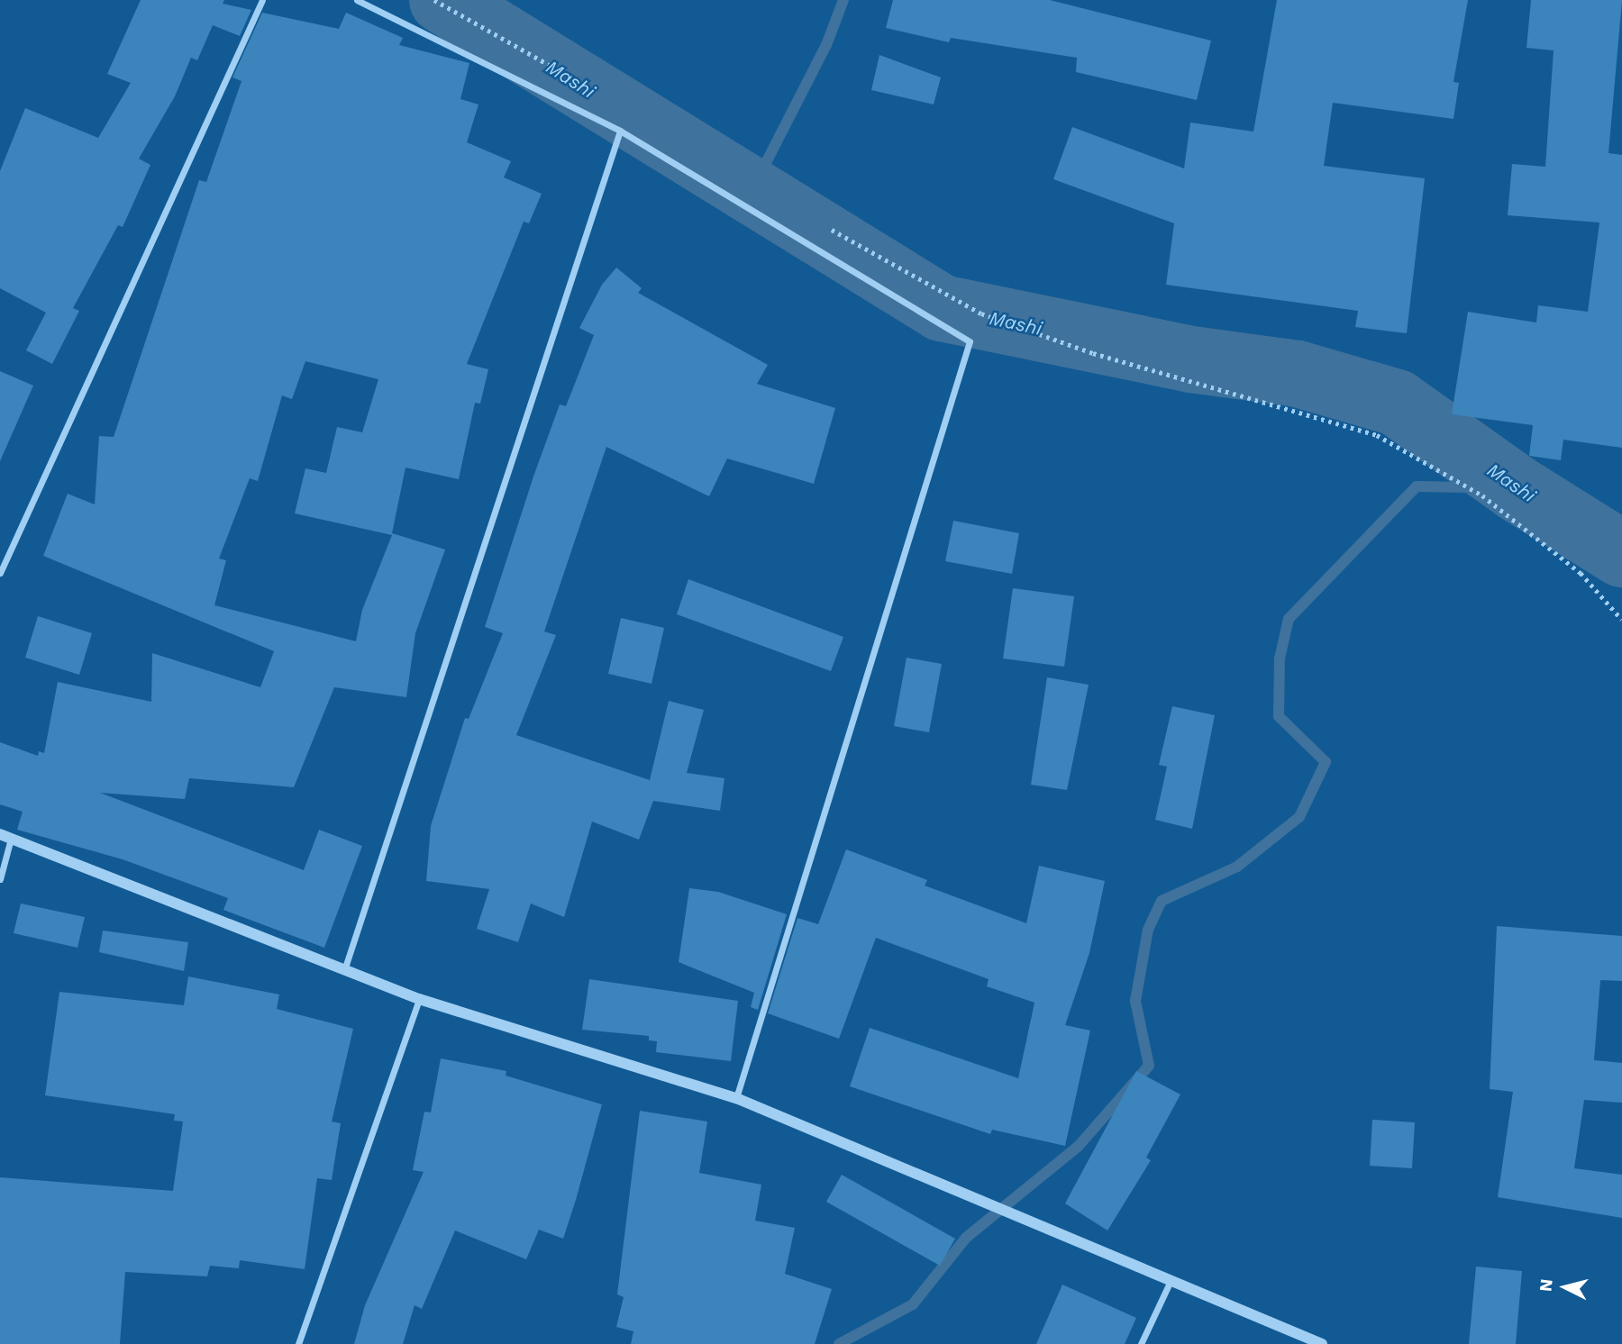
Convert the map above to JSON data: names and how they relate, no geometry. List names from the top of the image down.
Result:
{
  "water": ["Mashi"],
  "north": "left"
}
